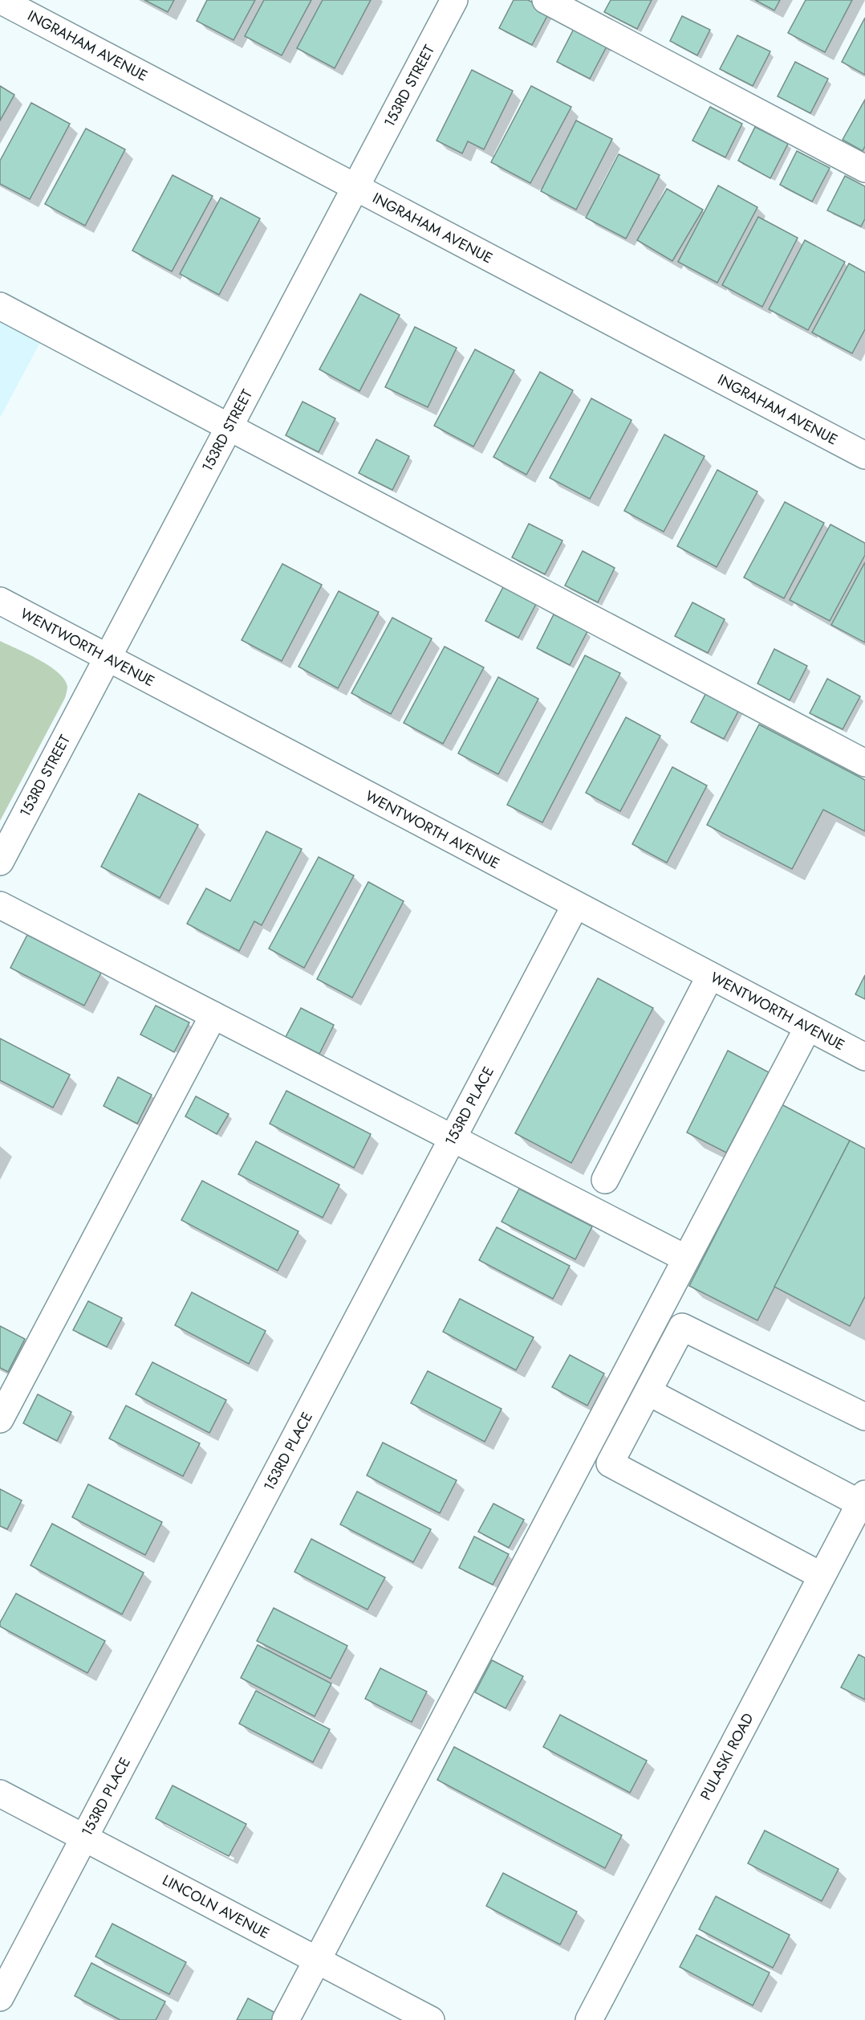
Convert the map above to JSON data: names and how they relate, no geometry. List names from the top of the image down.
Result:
{
  "streets": {
    "street": [
      "INGRAHAM AVENUE",
      "153RD STREET",
      "WENTWORTH AVENUE",
      "153RD PLACE",
      "PULASKI ROAD",
      "LINCOLN AVENUE"
    ]
  },
  "crossings": [
    ["INGRAHAM AVENUE", "153RD STREET"],
    ["153RD STREET", "WENTWORTH AVENUE"],
    ["WENTWORTH AVENUE", "153RD PLACE"],
    ["153RD PLACE", "LINCOLN AVENUE"]
  ]
}
